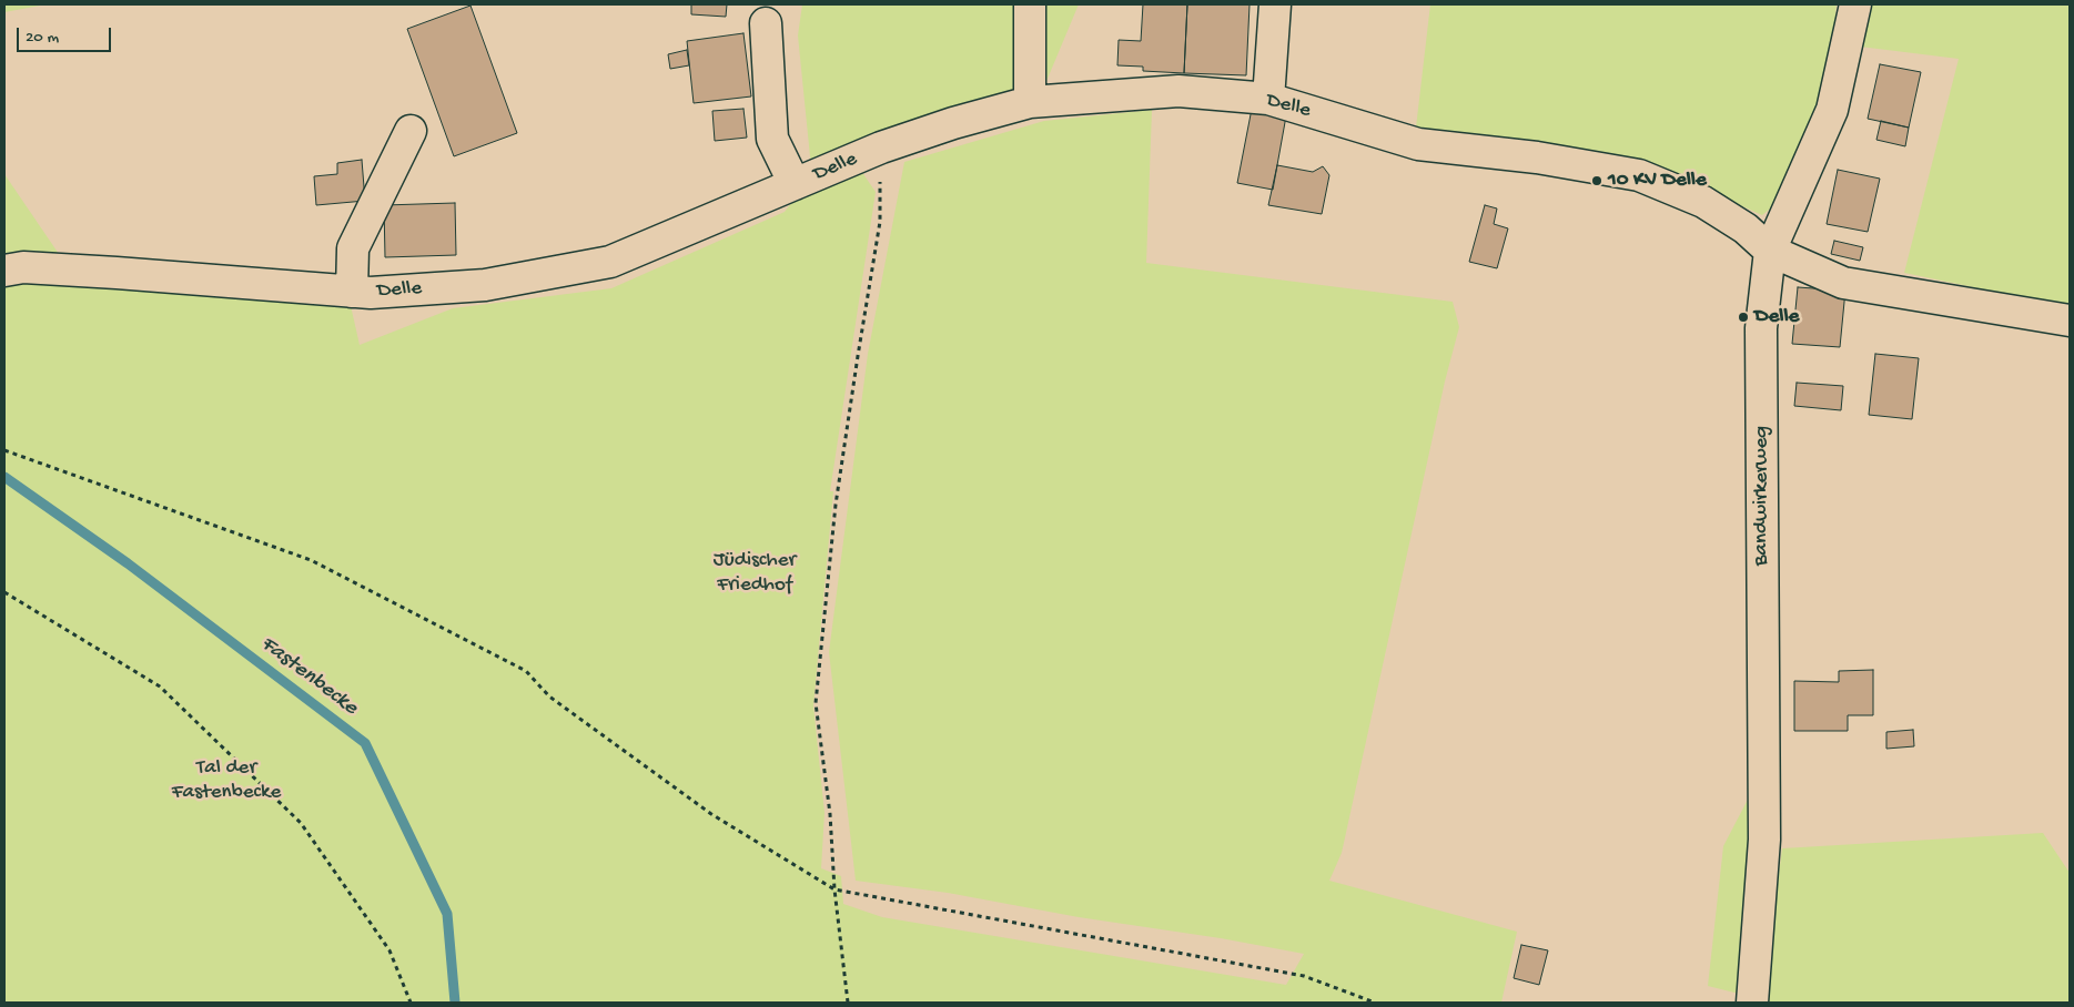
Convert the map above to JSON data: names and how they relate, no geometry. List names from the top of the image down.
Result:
{
  "streets": {
    "street": ["Delle", "Bandwirkerweg"]
  },
  "crossings": [
    ["Delle", "Bandwirkerweg"]
  ],
  "water": ["Fastenbecke"],
  "parks": ["Jüdischer Friedhof", "Tal der Fastenbecke"],
  "places": ["10 KV Delle", "Delle"],
  "scale_bar": "20 m"
}
